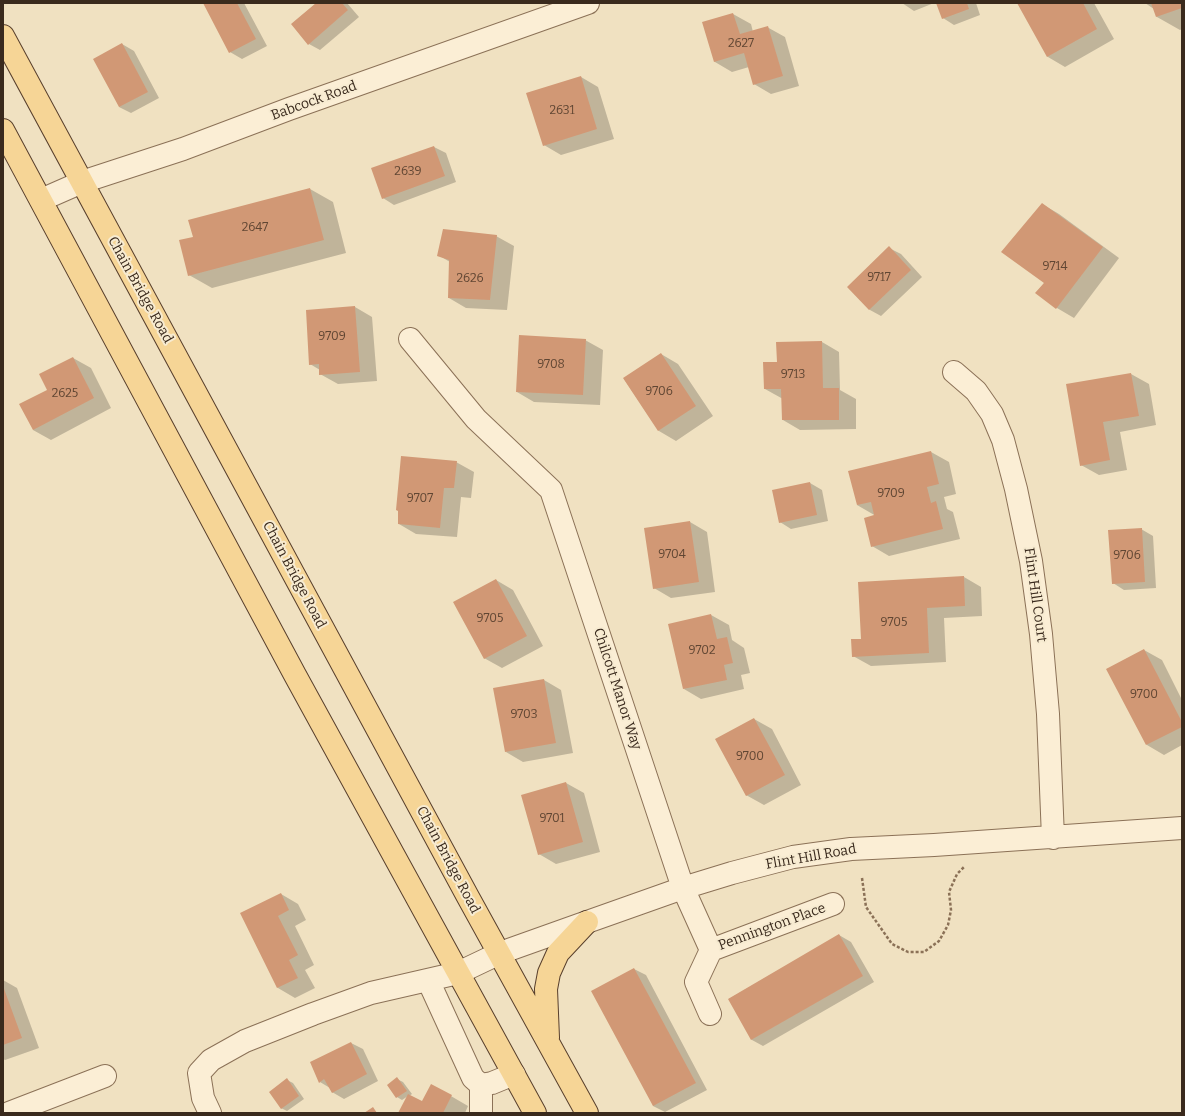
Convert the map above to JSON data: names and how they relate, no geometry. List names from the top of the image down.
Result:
{
  "streets": {
    "main road": ["Chain Bridge Road"],
    "street": [
      "Babcock Road",
      "Flint Hill Court",
      "Chilcott Manor Way",
      "Flint Hill Road",
      "Pennington Place"
    ]
  },
  "crossings": [
    ["Babcock Road", "Chain Bridge Road"],
    ["Chain Bridge Road", "Flint Hill Road"],
    ["Flint Hill Court", "Flint Hill Road"],
    ["Chilcott Manor Way", "Flint Hill Road"],
    ["Chilcott Manor Way", "Pennington Place"],
    ["Flint Hill Road", "Pennington Place"]
  ],
  "house_numbers": [
    "2627",
    "2631",
    "2639",
    "2647",
    "9714",
    "9717",
    "2626",
    "9709",
    "9708",
    "9713",
    "9706",
    "2625",
    "9709",
    "9707",
    "9704",
    "9706",
    "9705",
    "9705",
    "9702",
    "9700",
    "9703",
    "9700",
    "9701"
  ]
}
